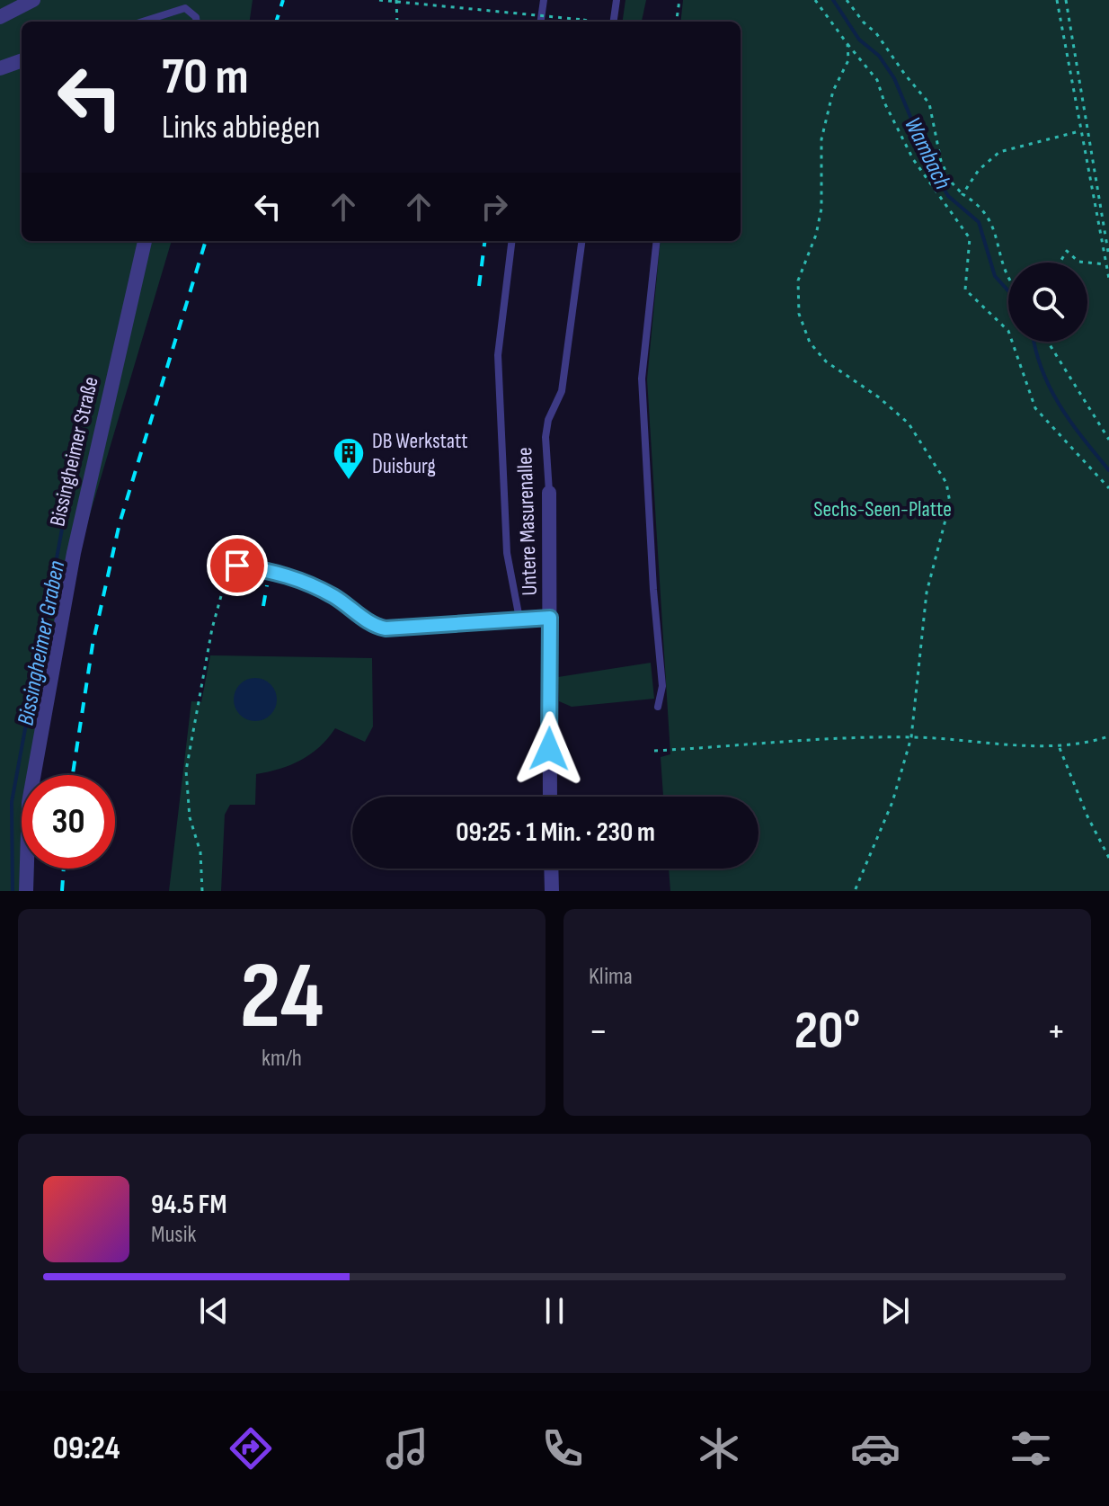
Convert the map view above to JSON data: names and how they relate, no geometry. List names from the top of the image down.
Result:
{
  "streets": {
    "street": ["Bissingheimer Straße", "Untere Masurenallee"]
  },
  "water": ["Wambach", "Bissingheimer Graben"],
  "parks": ["Sechs-Seen-Platte"],
  "places": {
    "building": ["DB Werkstatt Duisburg"]
  },
  "page": {
    "turn": ["70 m", "Links abbiegen"],
    "limit": "30",
    "trip": "09:25 · 1 Min. · 230 m",
    "tile": [
      ["24", "km/h"],
      "Klima"
    ],
    "heat": ["−", "20°", "+"],
    "song": ["94.5 FM", "Musik"],
    "tabs": "09:24"
  }
}
